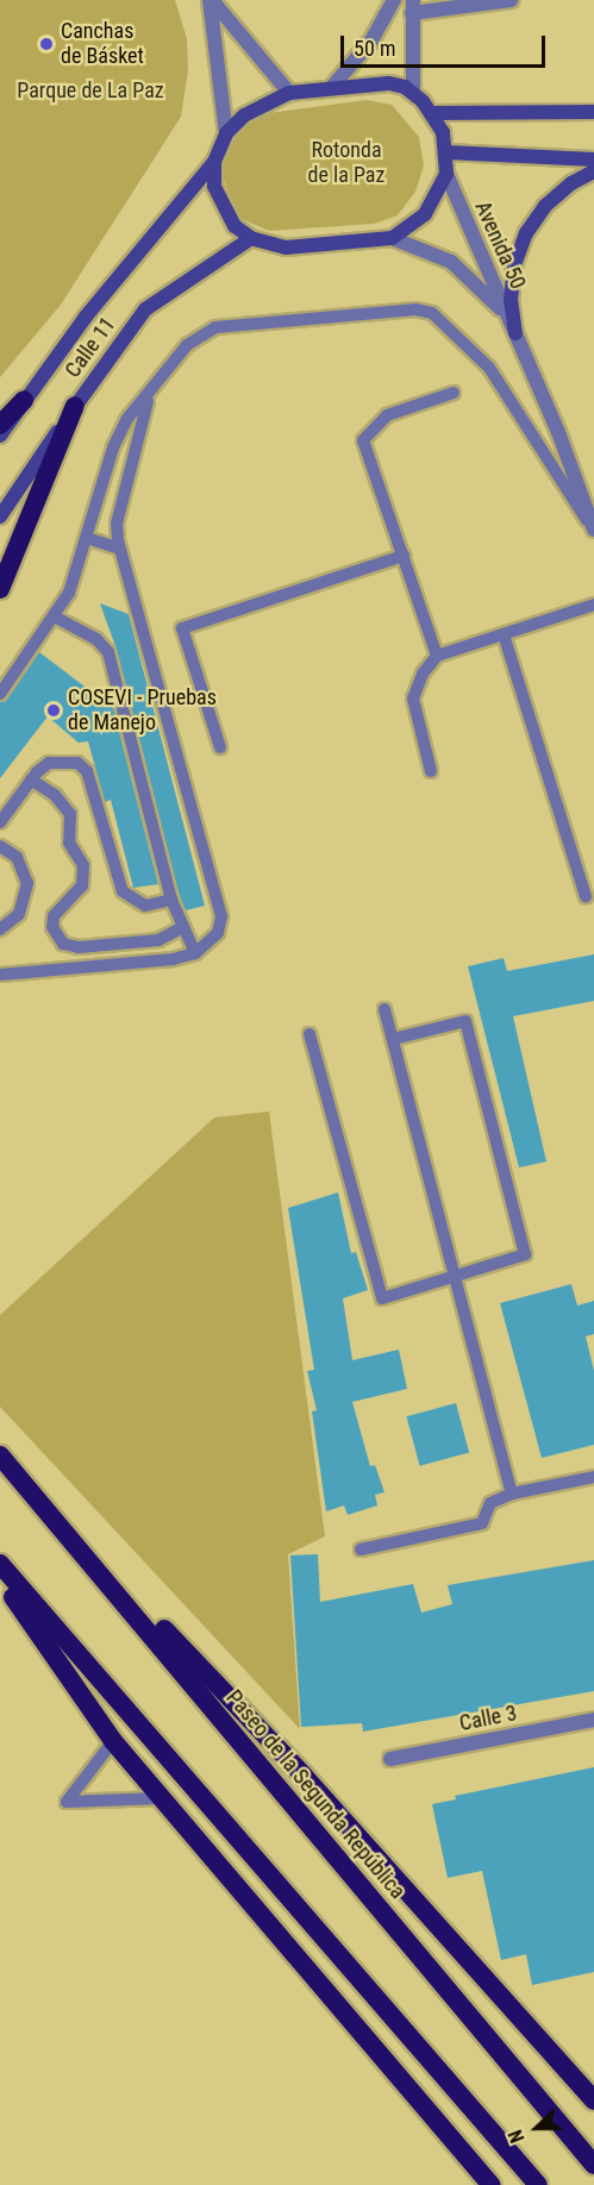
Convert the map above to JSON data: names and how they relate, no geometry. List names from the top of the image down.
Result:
{
  "streets": {
    "highway": ["Paseo de la Segunda República"],
    "main road": ["Calle 11"],
    "street": ["Avenida 50", "Calle 3"]
  },
  "crossings": [
    ["Avenida 50", "Calle 11"]
  ],
  "parks": ["Parque de La Paz", "Rotonda de la Paz"],
  "places": ["Canchas de Básket", "COSEVI - Pruebas de Manejo"],
  "scale_bar": "50 m",
  "north": "left"
}
